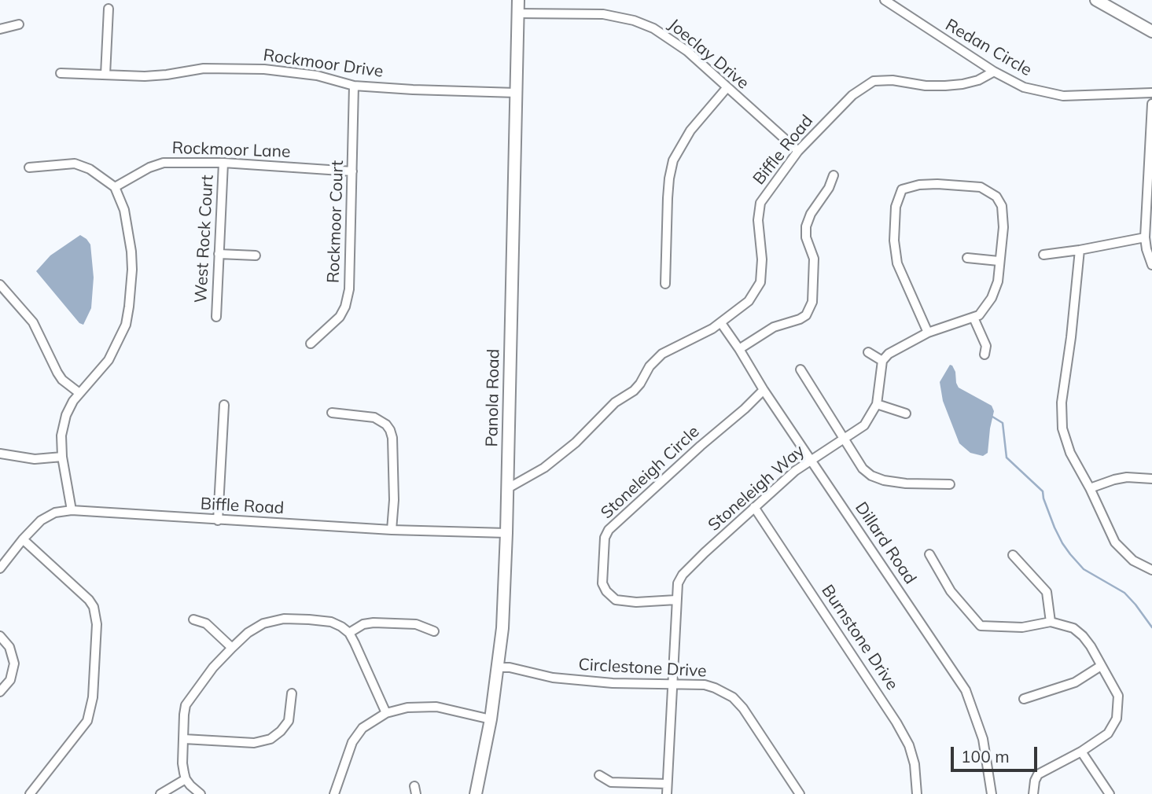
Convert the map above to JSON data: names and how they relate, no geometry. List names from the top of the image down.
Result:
{
  "streets": {
    "main road": ["Panola Road"],
    "street": [
      "Redan Circle",
      "Joeclay Drive",
      "Rockmoor Drive",
      "Rockmoor Lane",
      "Biffle Road",
      "Rockmoor Court",
      "West Rock Court",
      "Stoneleigh Circle",
      "Stoneleigh Way",
      "Dillard Road",
      "Burnstone Drive",
      "Circlestone Drive"
    ]
  },
  "crossings": [
    ["Redan Circle", "Biffle Road"],
    ["Joeclay Drive", "Biffle Road"],
    ["Joeclay Drive", "Panola Road"],
    ["Rockmoor Drive", "Rockmoor Court"],
    ["Rockmoor Drive", "Panola Road"],
    ["Rockmoor Lane", "Rockmoor Court"],
    ["Rockmoor Lane", "West Rock Court"],
    ["Biffle Road", "Panola Road"],
    ["Biffle Road", "Dillard Road"],
    ["Panola Road", "Circlestone Drive"],
    ["Stoneleigh Circle", "Stoneleigh Way"],
    ["Stoneleigh Circle", "Dillard Road"],
    ["Stoneleigh Way", "Dillard Road"],
    ["Stoneleigh Way", "Burnstone Drive"],
    ["Stoneleigh Way", "Circlestone Drive"]
  ],
  "scale_bar": "100 m"
}
